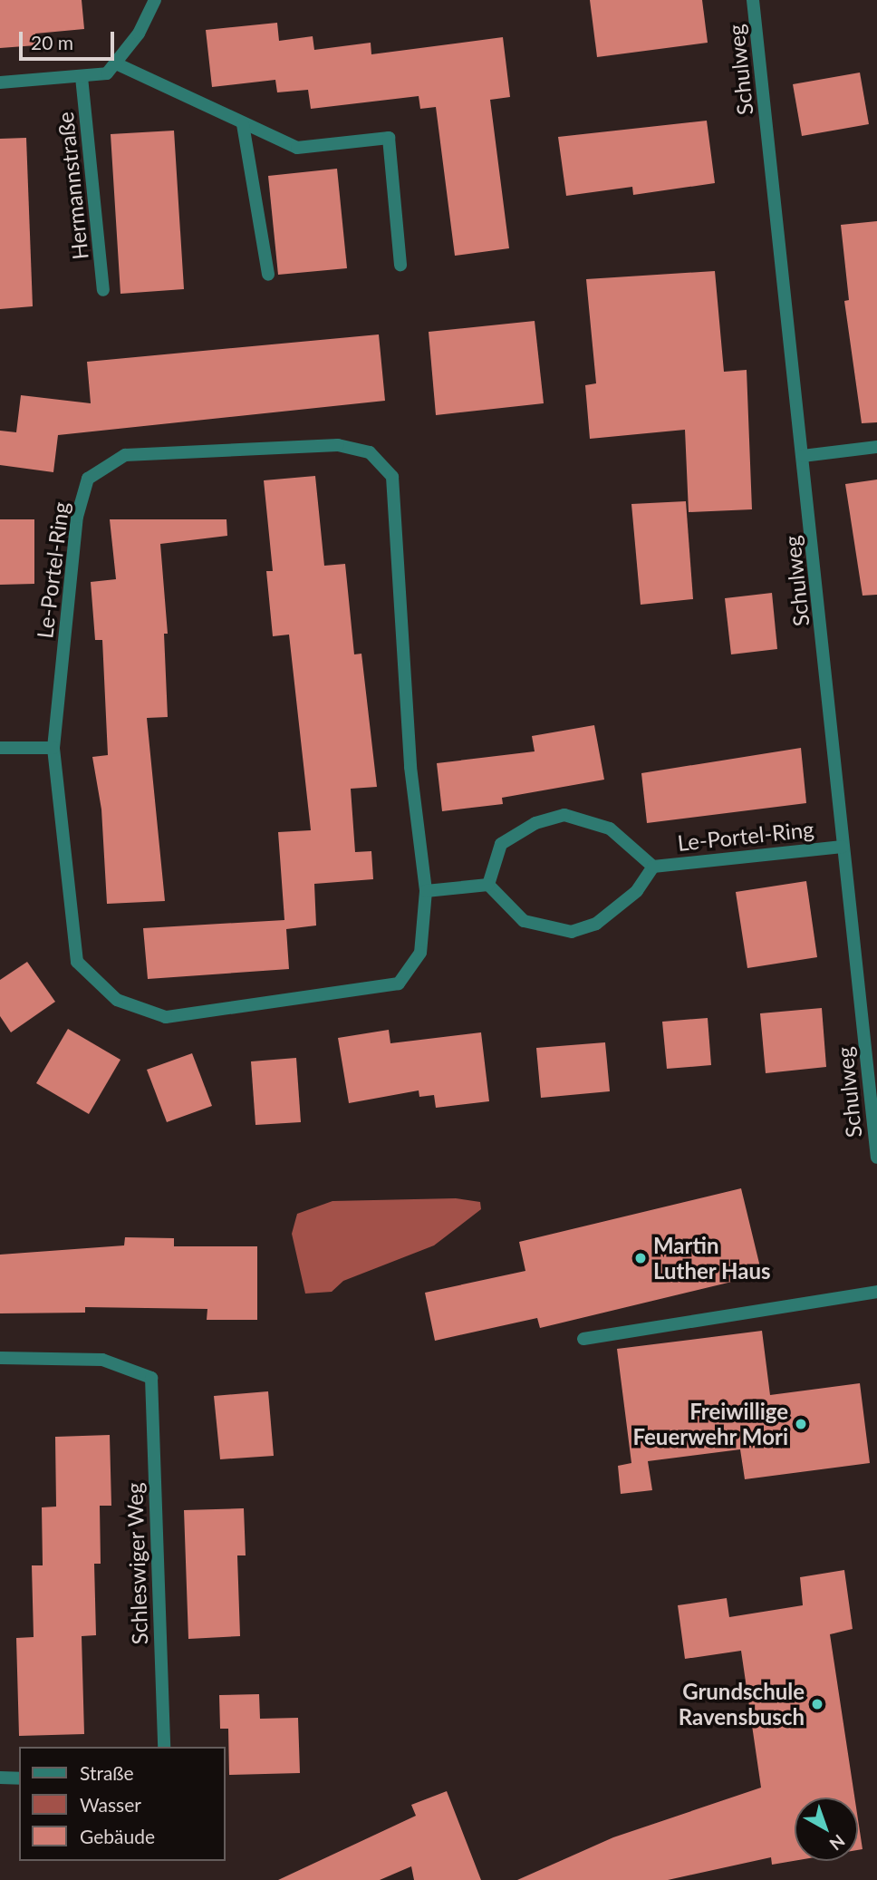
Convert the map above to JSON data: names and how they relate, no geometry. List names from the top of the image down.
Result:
{
  "streets": {
    "street": [
      "Schulweg",
      "Hermannstraße",
      "Le-Portel-Ring",
      "Schleswiger Weg"
    ]
  },
  "crossings": [
    ["Schulweg", "Le-Portel-Ring"]
  ],
  "places": ["Martin Luther Haus", "Freiwillige Feuerwehr Mori", "Grundschule Ravensbusch"],
  "legend": ["Straße", "Wasser", "Gebäude"],
  "scale_bar": "20 m",
  "north": "bottom right"
}
